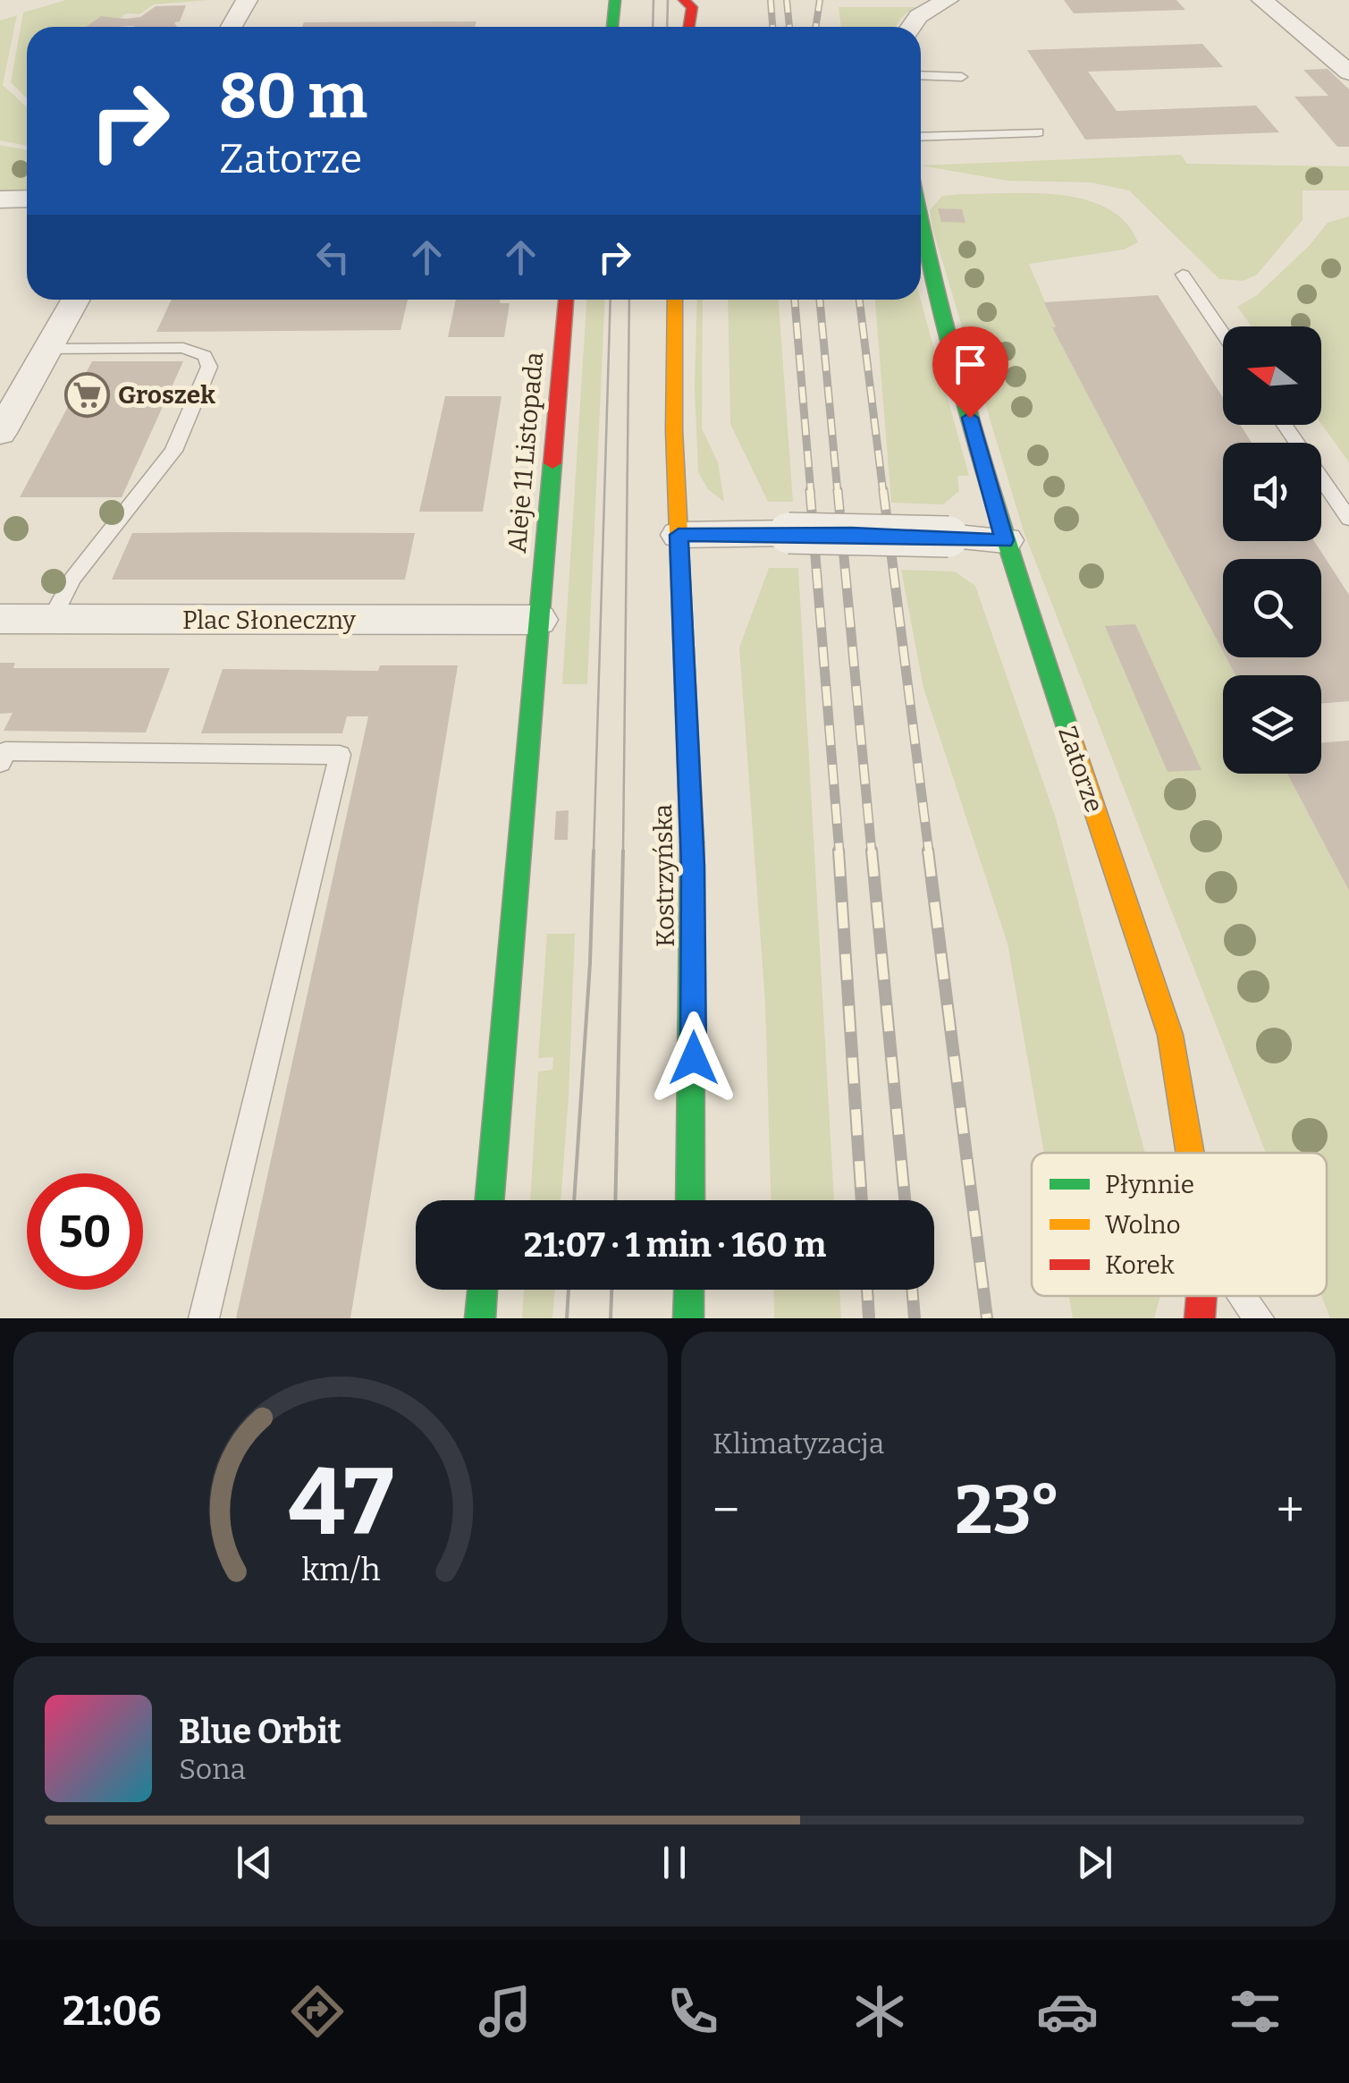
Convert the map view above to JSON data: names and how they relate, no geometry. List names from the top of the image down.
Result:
{
  "streets": {
    "main road": ["Aleje 11 Listopada", "Zatorze", "Kostrzyńska"],
    "street": ["Plac Słoneczny"]
  },
  "crossings": [
    ["Aleje 11 Listopada", "Plac Słoneczny"]
  ],
  "places": {
    "supermarket": ["Groszek"]
  },
  "legend": ["Płynnie", "Wolno", "Korek"],
  "north": "left",
  "page": {
    "turn": ["80 m", "Zatorze"],
    "limit": "50",
    "trip": "21:07 · 1 min · 160 m",
    "tile": "Klimatyzacja",
    "heat": ["−", "23°", "+"],
    "song": ["Blue Orbit", "Sona"],
    "tabs": "21:06",
    "gauge": ["47", "km/h"]
  }
}
